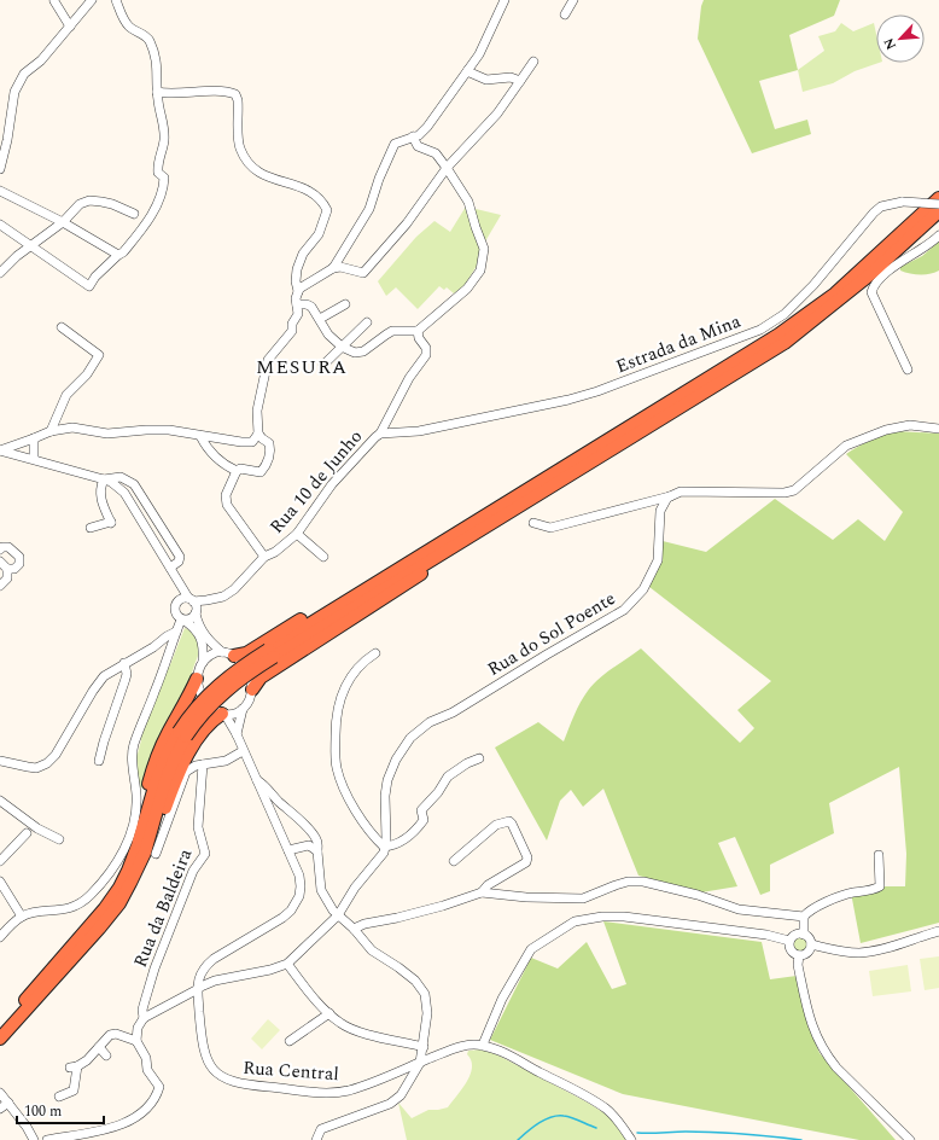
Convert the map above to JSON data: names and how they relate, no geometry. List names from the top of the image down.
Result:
{
  "streets": {
    "street": [
      "Estrada da Mina",
      "Rua 10 de Junho",
      "Rua do Sol Poente",
      "Rua da Baldeira",
      "Rua Central"
    ]
  },
  "crossings": [
    ["Estrada da Mina", "Rua 10 de Junho"]
  ],
  "districts": ["MESURA"],
  "scale_bar": "100 m",
  "north": "bottom left"
}
